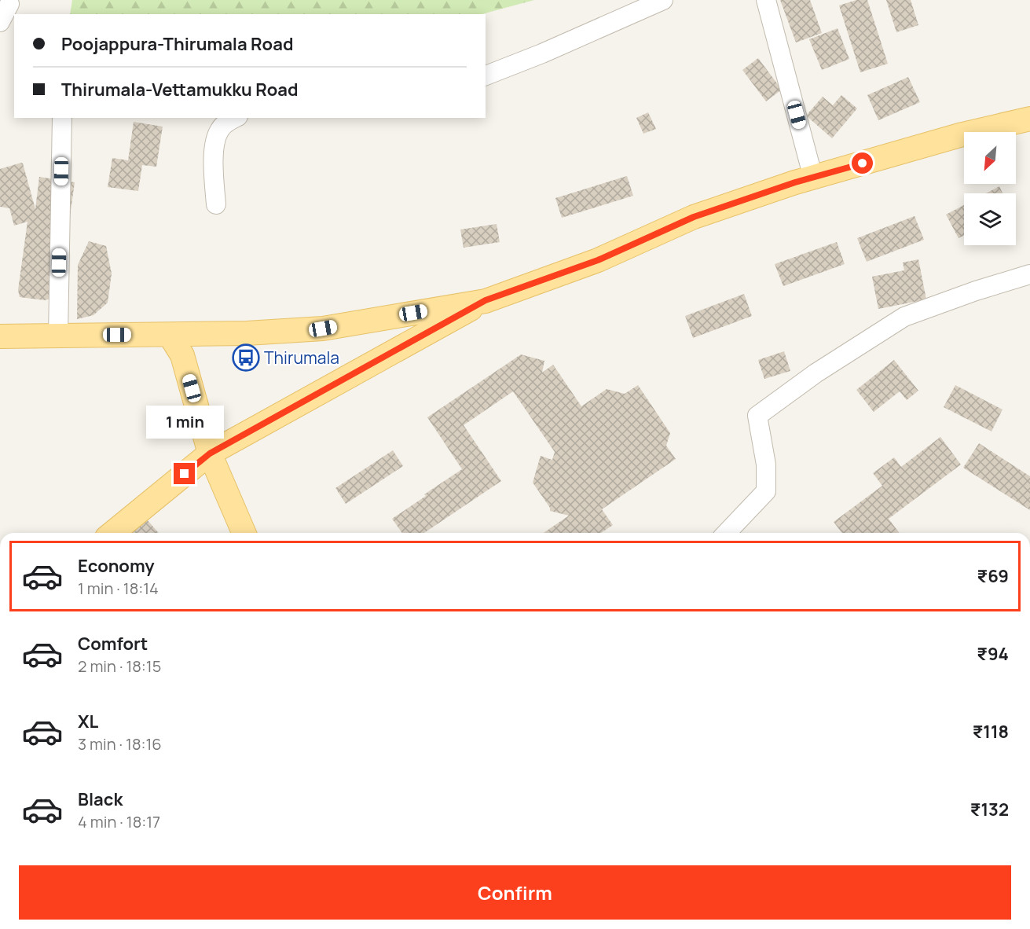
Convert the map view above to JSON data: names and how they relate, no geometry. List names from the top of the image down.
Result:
{
  "places": {
    "bus stop": ["Thirumala"]
  },
  "north": "bottom left",
  "page": {
    "banner": ["Poojappura-Thirumala Road", "Thirumala-Vettamukku Road"],
    "bubble": "1 min",
    "list": [
      {
        "name": "Economy",
        "note": "1 min · 18:14",
        "value": "₹69"
      },
      {
        "name": "Comfort",
        "note": "2 min · 18:15",
        "value": "₹94"
      },
      {
        "name": "XL",
        "note": "3 min · 18:16",
        "value": "₹118"
      },
      {
        "name": "Black",
        "note": "4 min · 18:17",
        "value": "₹132"
      }
    ],
    "buttons": "Confirm"
  }
}
